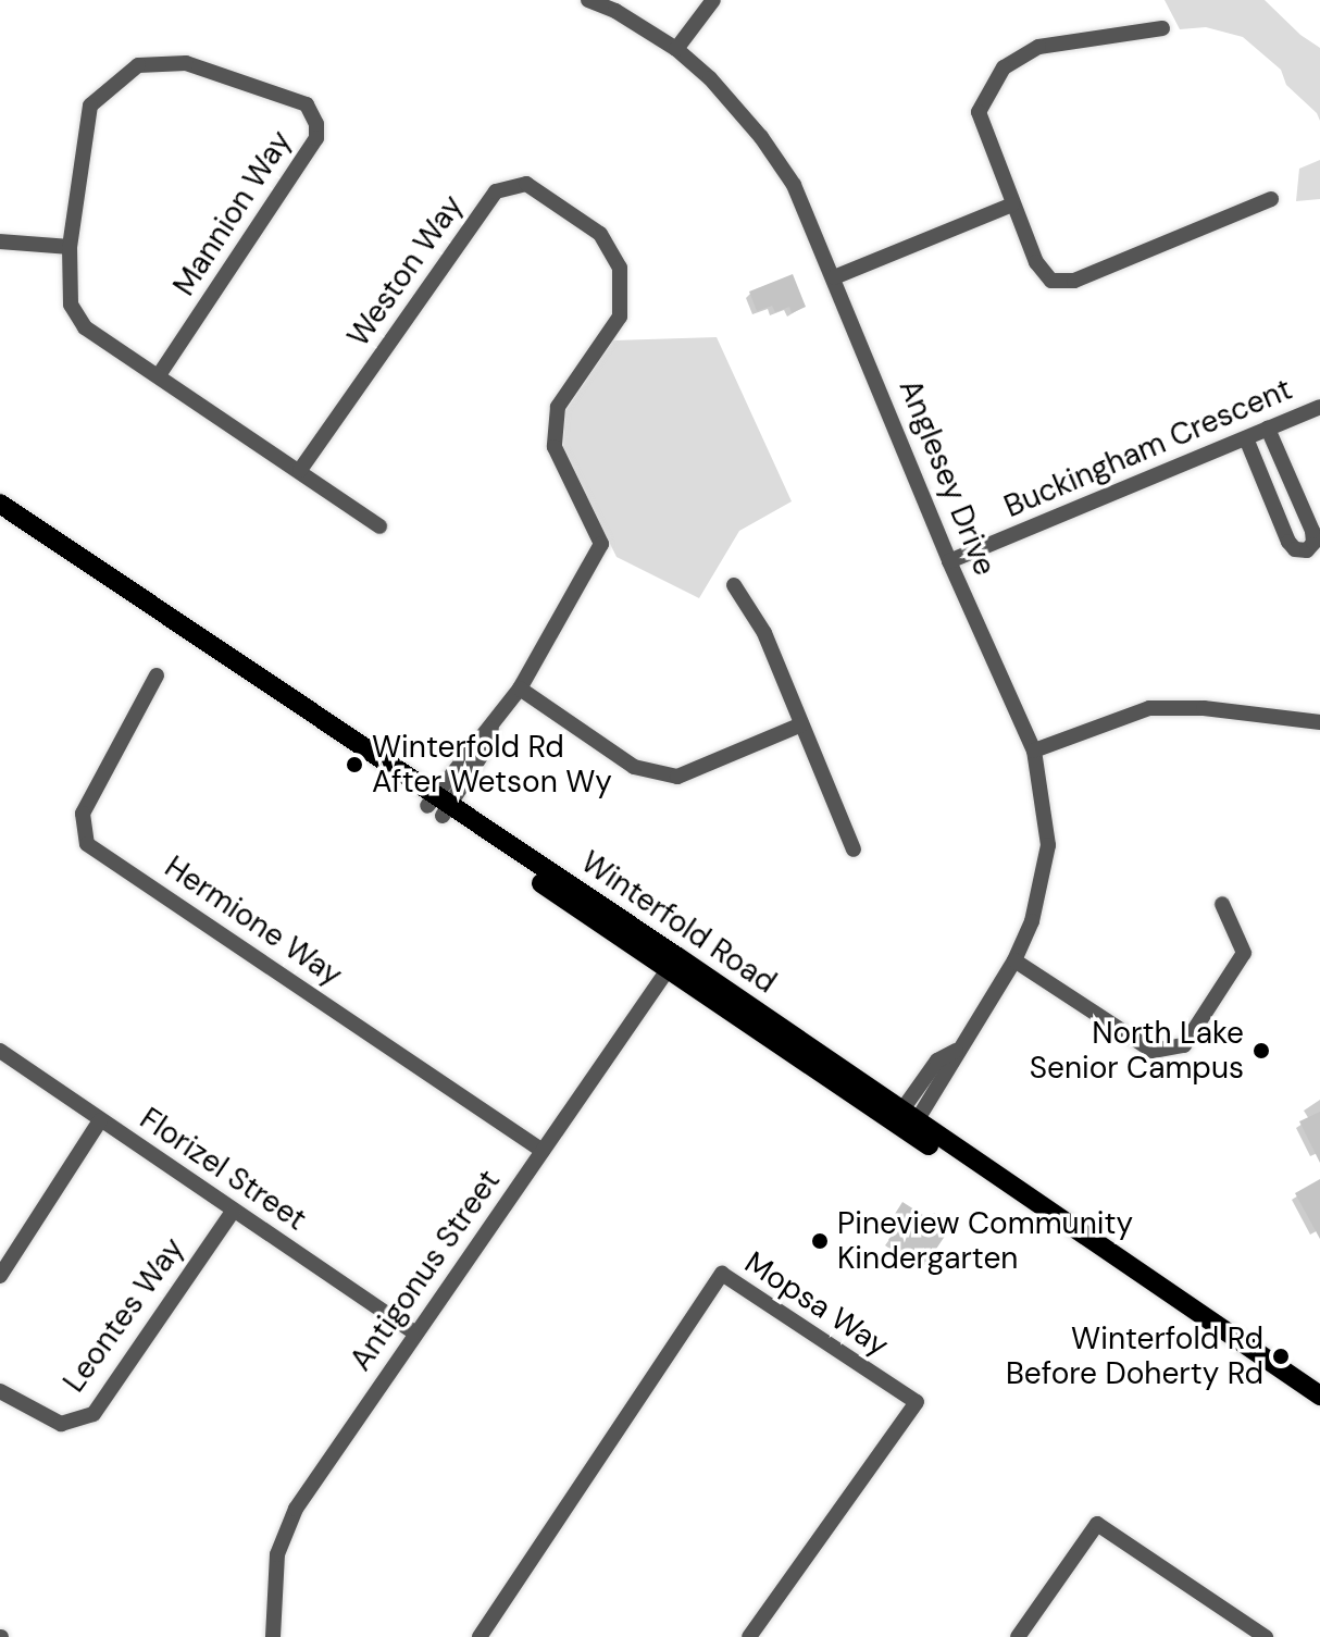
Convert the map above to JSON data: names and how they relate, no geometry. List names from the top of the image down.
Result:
{
  "streets": {
    "main road": ["Winterfold Road"],
    "street": [
      "Mannion Way",
      "Weston Way",
      "Buckingham Crescent",
      "Anglesey Drive",
      "Hermione Way",
      "Florizel Street",
      "Antigonus Street",
      "Mopsa Way",
      "Leontes Way"
    ]
  },
  "crossings": [
    ["Mannion Way", "Weston Way"],
    ["Weston Way", "Winterfold Road"],
    ["Buckingham Crescent", "Anglesey Drive"],
    ["Anglesey Drive", "Winterfold Road"],
    ["Hermione Way", "Antigonus Street"],
    ["Winterfold Road", "Antigonus Street"],
    ["Florizel Street", "Antigonus Street"],
    ["Florizel Street", "Leontes Way"]
  ],
  "places": [
    "Winterfold Rd After Wetson Wy",
    "North Lake Senior Campus",
    "Pineview Community Kindergarten",
    "Winterfold Rd Before Doherty Rd"
  ]
}
